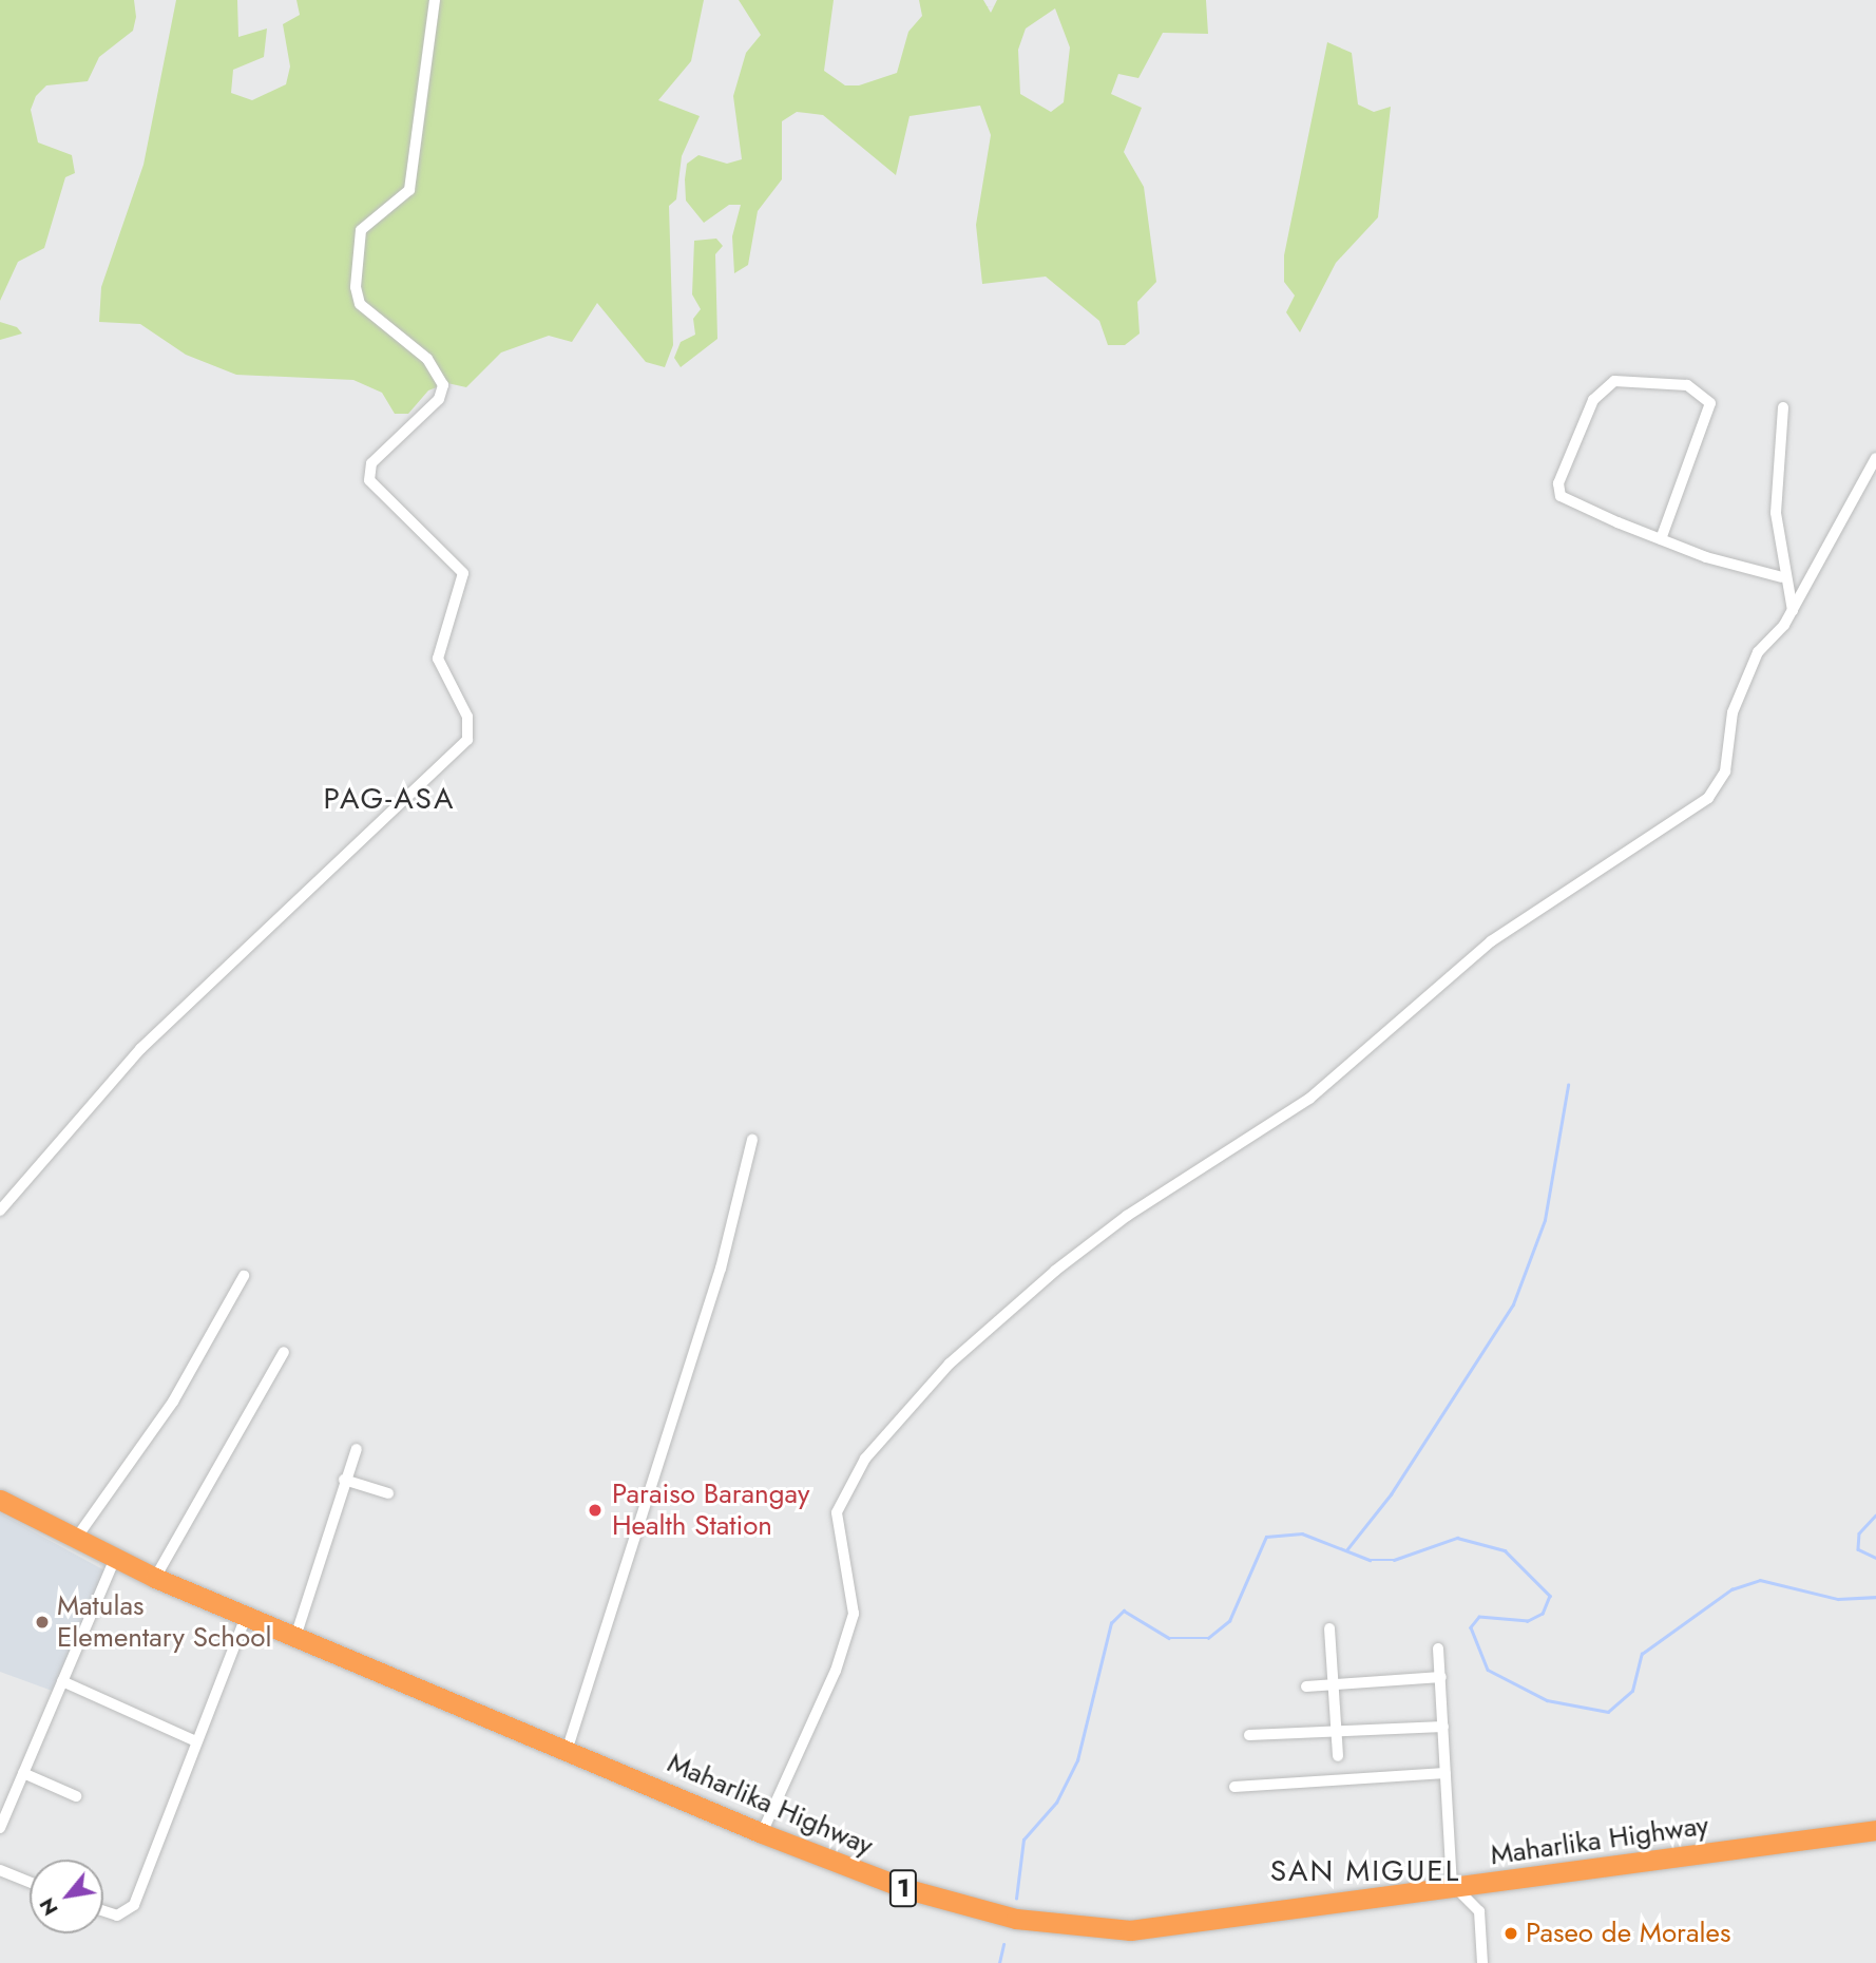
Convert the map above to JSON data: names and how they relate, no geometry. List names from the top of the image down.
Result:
{
  "streets": {
    "highway": ["Maharlika Highway", "1"]
  },
  "districts": ["PAG-ASA", "SAN MIGUEL"],
  "places": ["Paraiso Barangay Health Station", "Matulas Elementary School", "Paseo de Morales"],
  "north": "bottom left"
}
